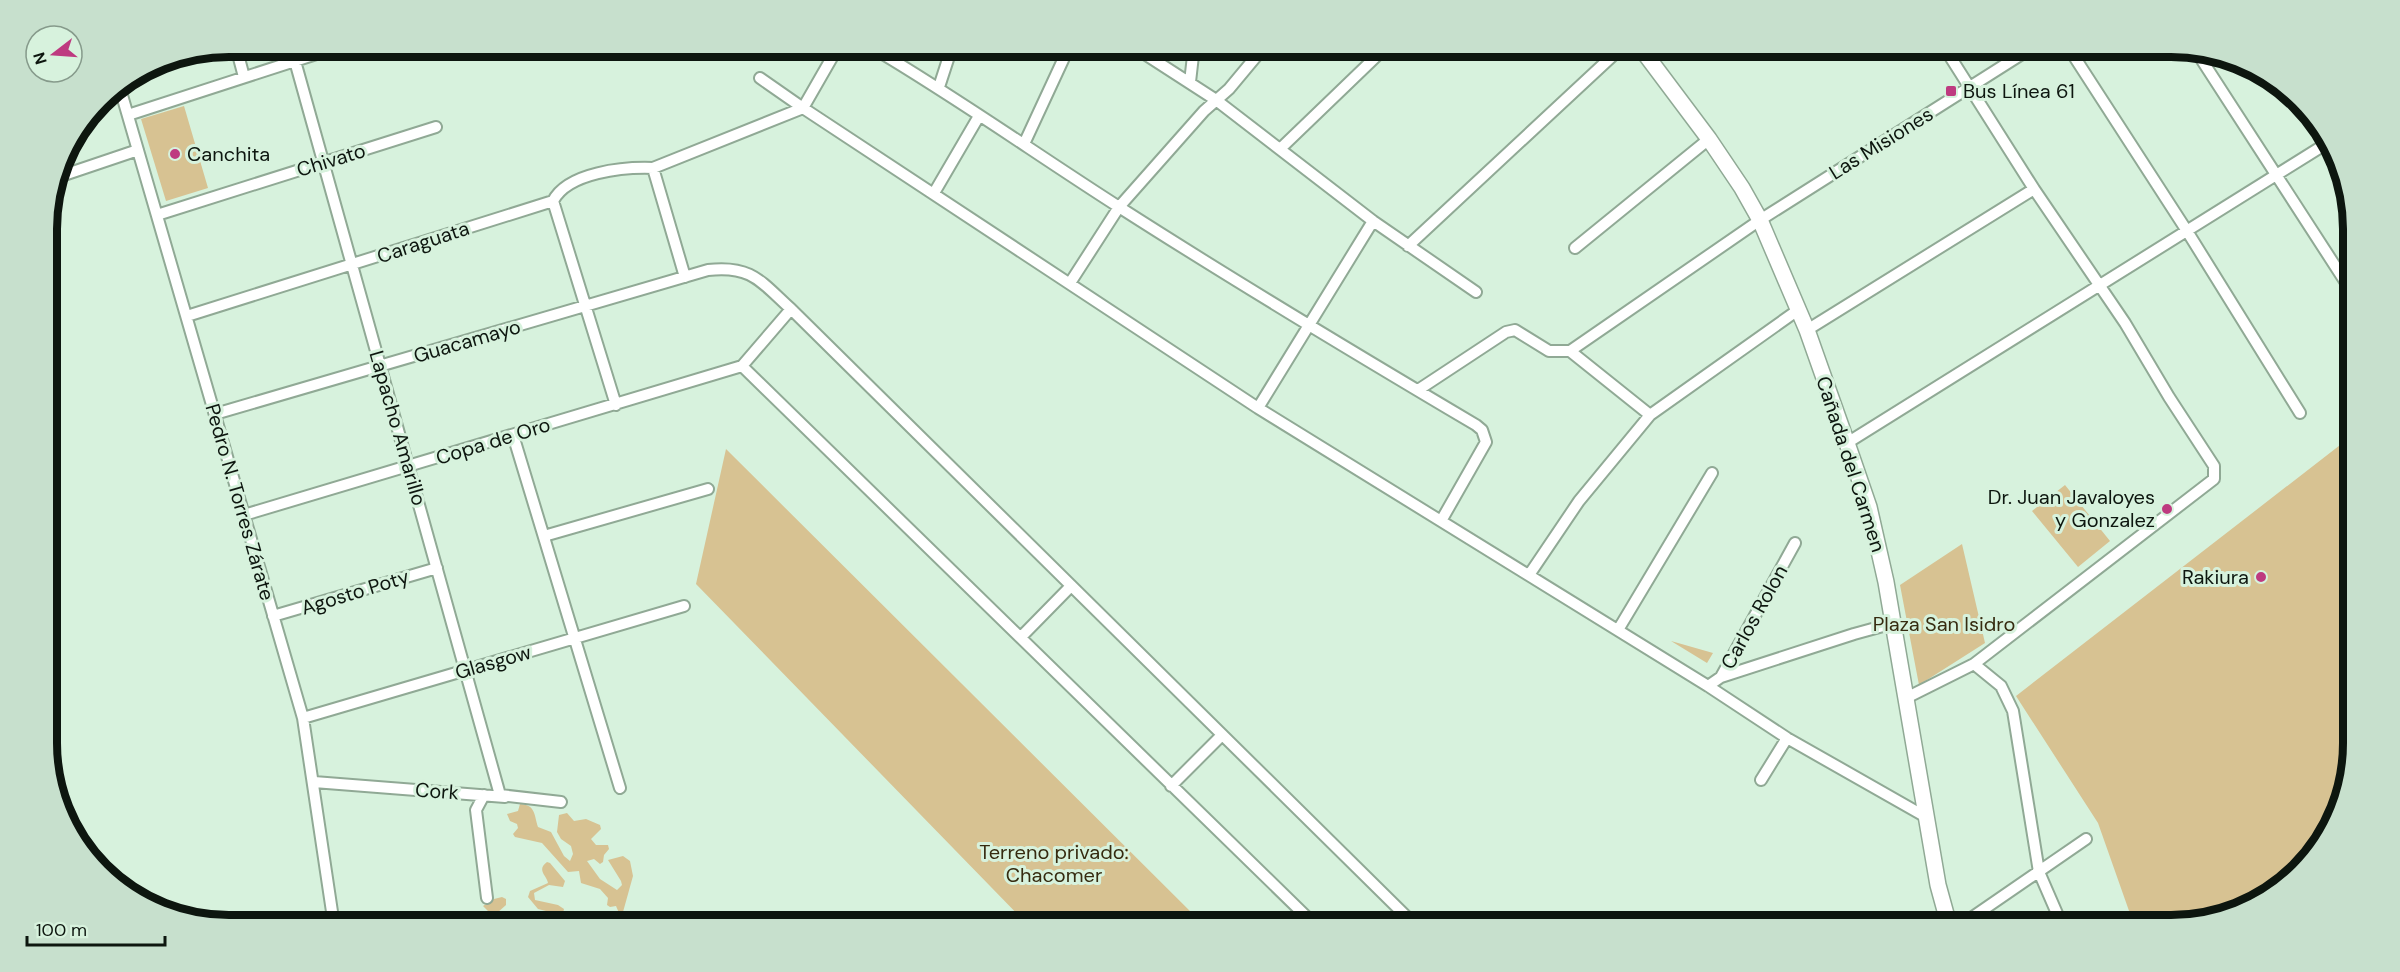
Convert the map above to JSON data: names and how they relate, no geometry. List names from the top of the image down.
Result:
{
  "streets": {
    "street": [
      "Las Misiones",
      "Chivato",
      "Caraguata",
      "Guacamayo",
      "Lapacho Amarillo",
      "Copa de Oro",
      "Cañada del Carmen",
      "Pedro N. Torres Zárate",
      "Agosto Poty",
      "Carlos Rolon",
      "Glasgow",
      "Cork"
    ]
  },
  "crossings": [
    ["Las Misiones", "Cañada del Carmen"],
    ["Chivato", "Lapacho Amarillo"],
    ["Chivato", "Pedro N. Torres Zárate"],
    ["Caraguata", "Lapacho Amarillo"],
    ["Caraguata", "Pedro N. Torres Zárate"],
    ["Guacamayo", "Lapacho Amarillo"],
    ["Guacamayo", "Pedro N. Torres Zárate"],
    ["Lapacho Amarillo", "Copa de Oro"],
    ["Lapacho Amarillo", "Agosto Poty"],
    ["Lapacho Amarillo", "Glasgow"],
    ["Lapacho Amarillo", "Cork"],
    ["Copa de Oro", "Pedro N. Torres Zárate"],
    ["Pedro N. Torres Zárate", "Agosto Poty"],
    ["Pedro N. Torres Zárate", "Glasgow"],
    ["Pedro N. Torres Zárate", "Cork"]
  ],
  "parks": ["Plaza San Isidro", "Terreno privado: Chacomer"],
  "places": {
    "transit": ["Bus Línea 61"],
    "other": ["Canchita", "Dr. Juan Javaloyes y Gonzalez", "Rakiura"]
  },
  "scale_bar": "100 m",
  "north": "left"
}
